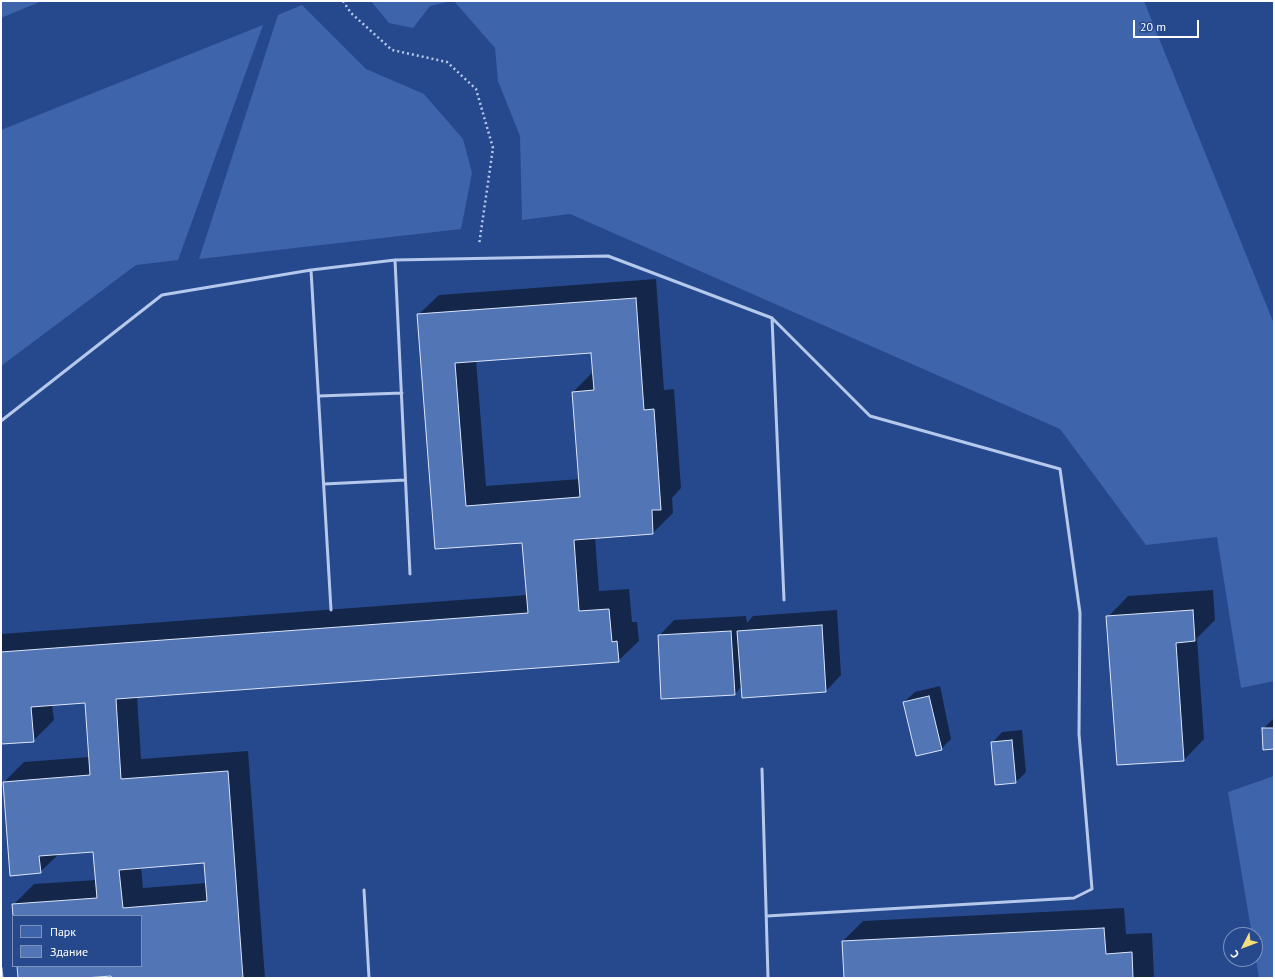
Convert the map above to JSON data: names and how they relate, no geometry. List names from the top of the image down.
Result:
{
  "legend": ["Парк", "Здание"],
  "scale_bar": "20 m",
  "north": "bottom left"
}
